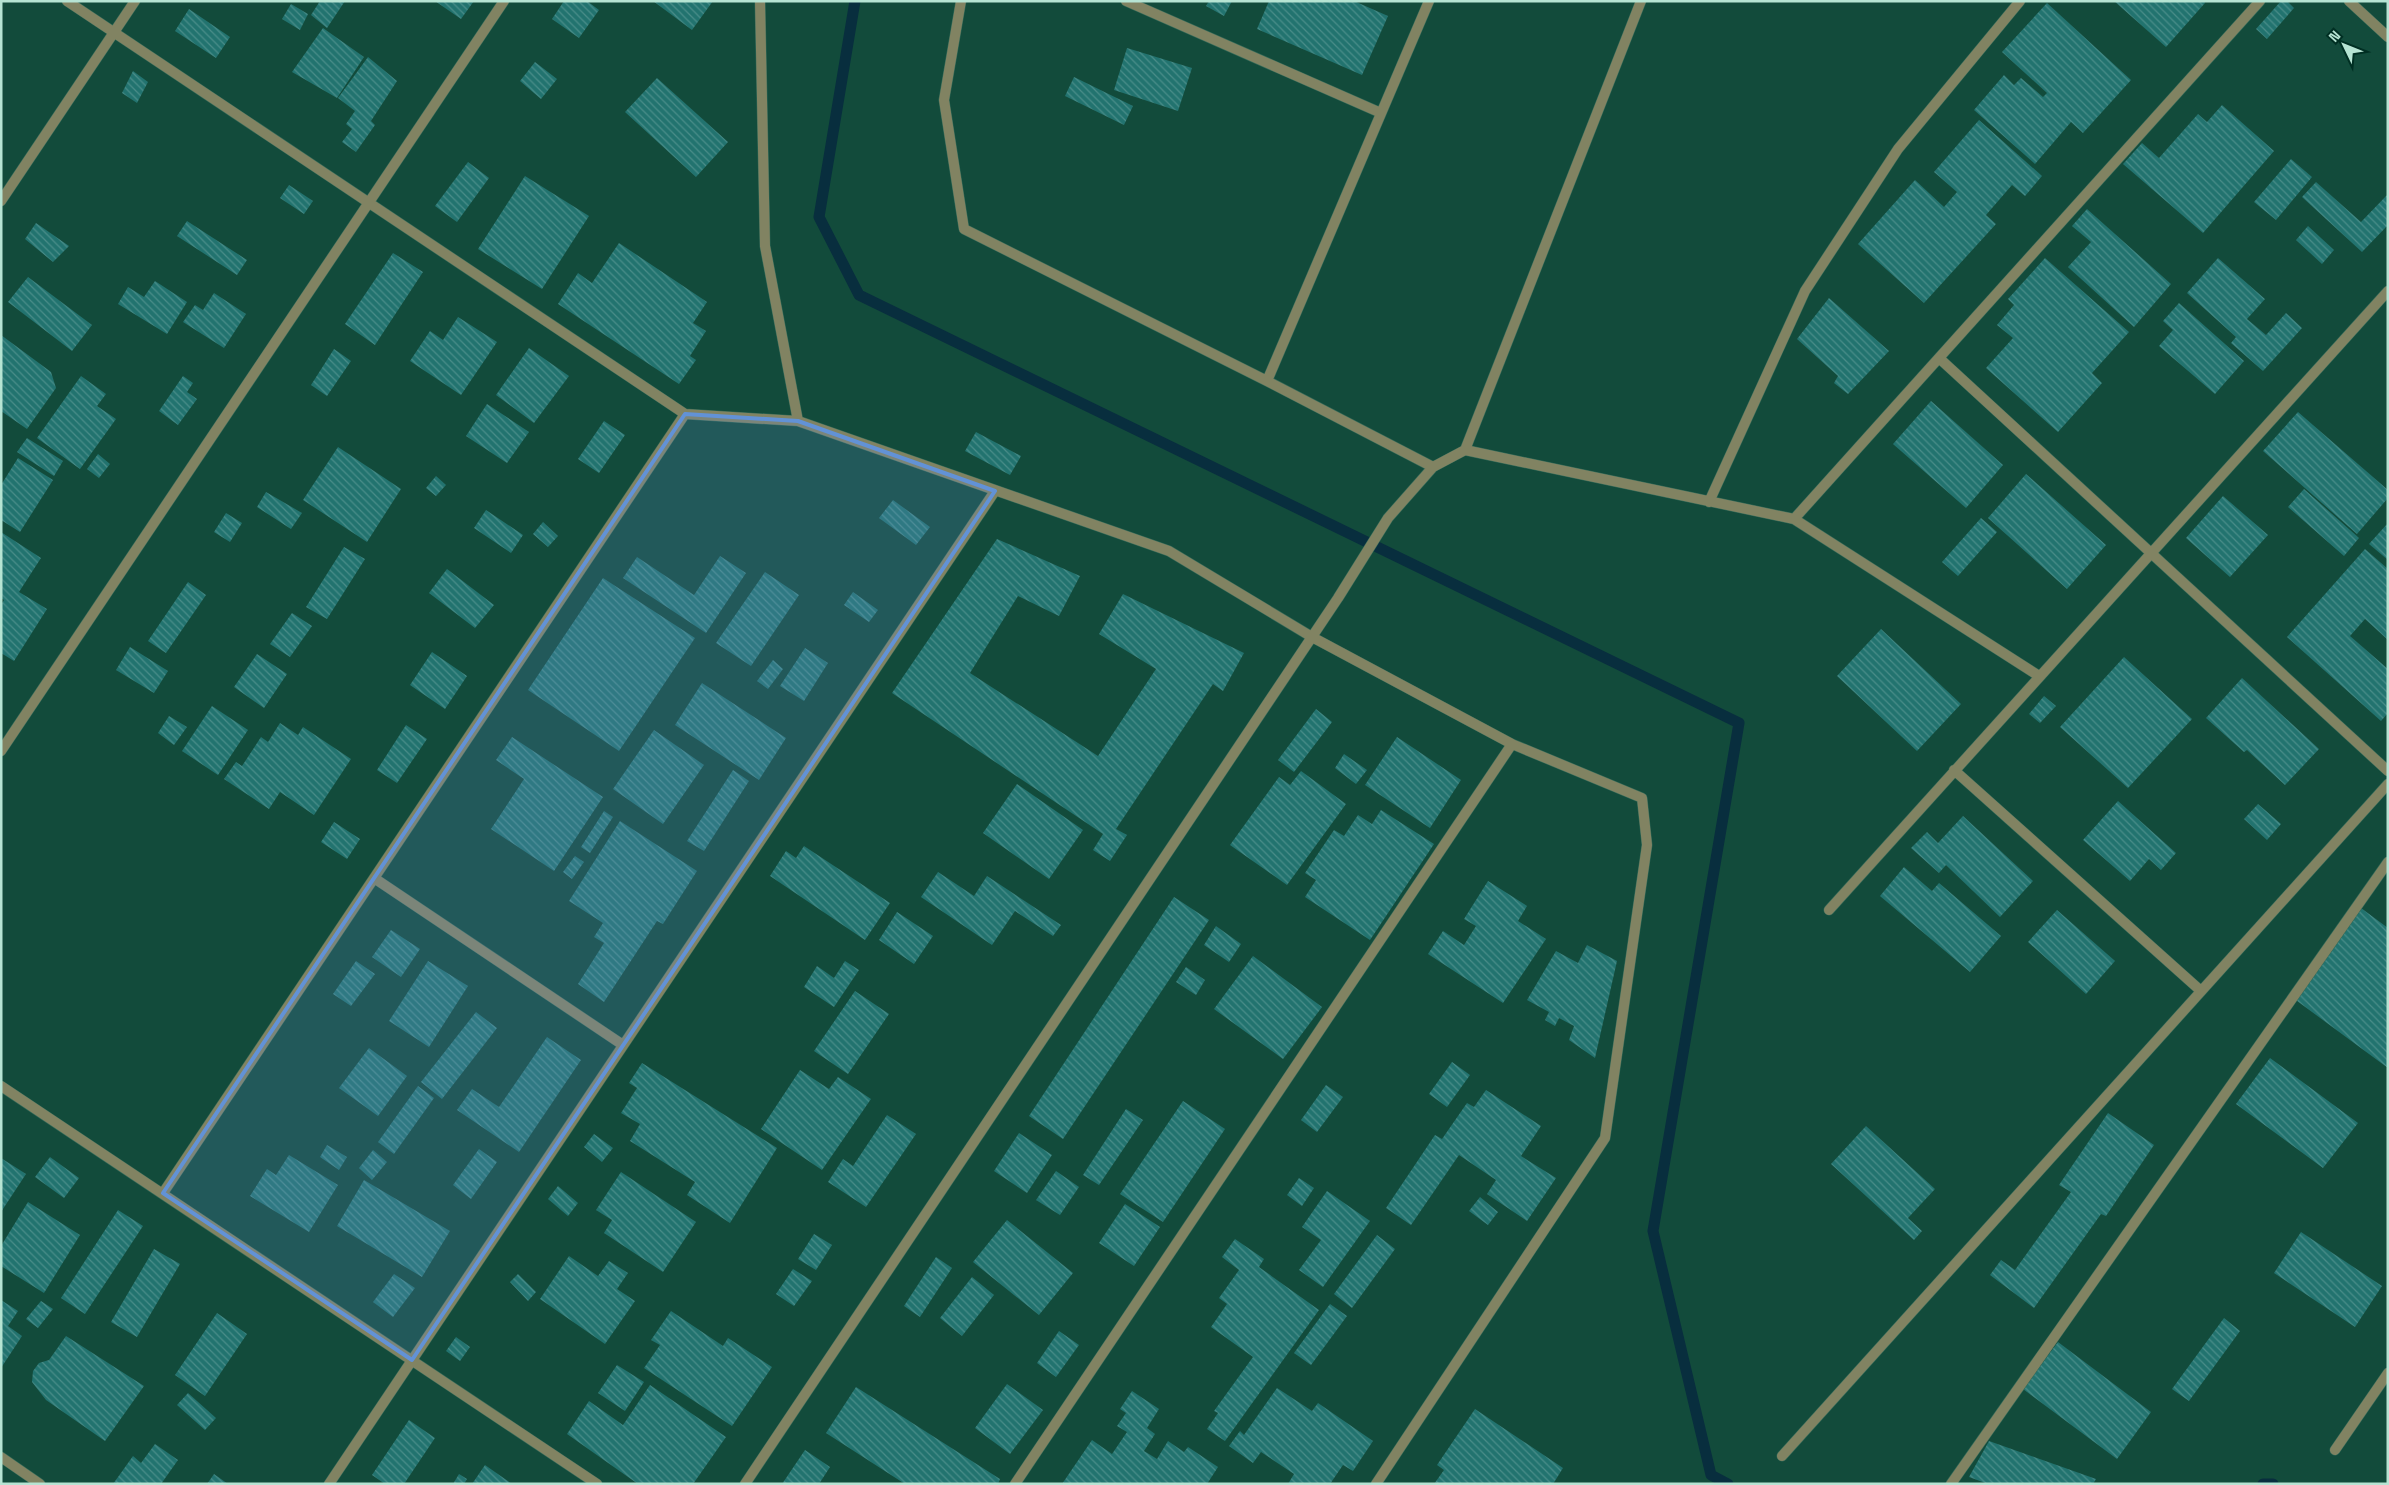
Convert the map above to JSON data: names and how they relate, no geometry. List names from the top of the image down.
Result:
{
  "north": "top left"
}
